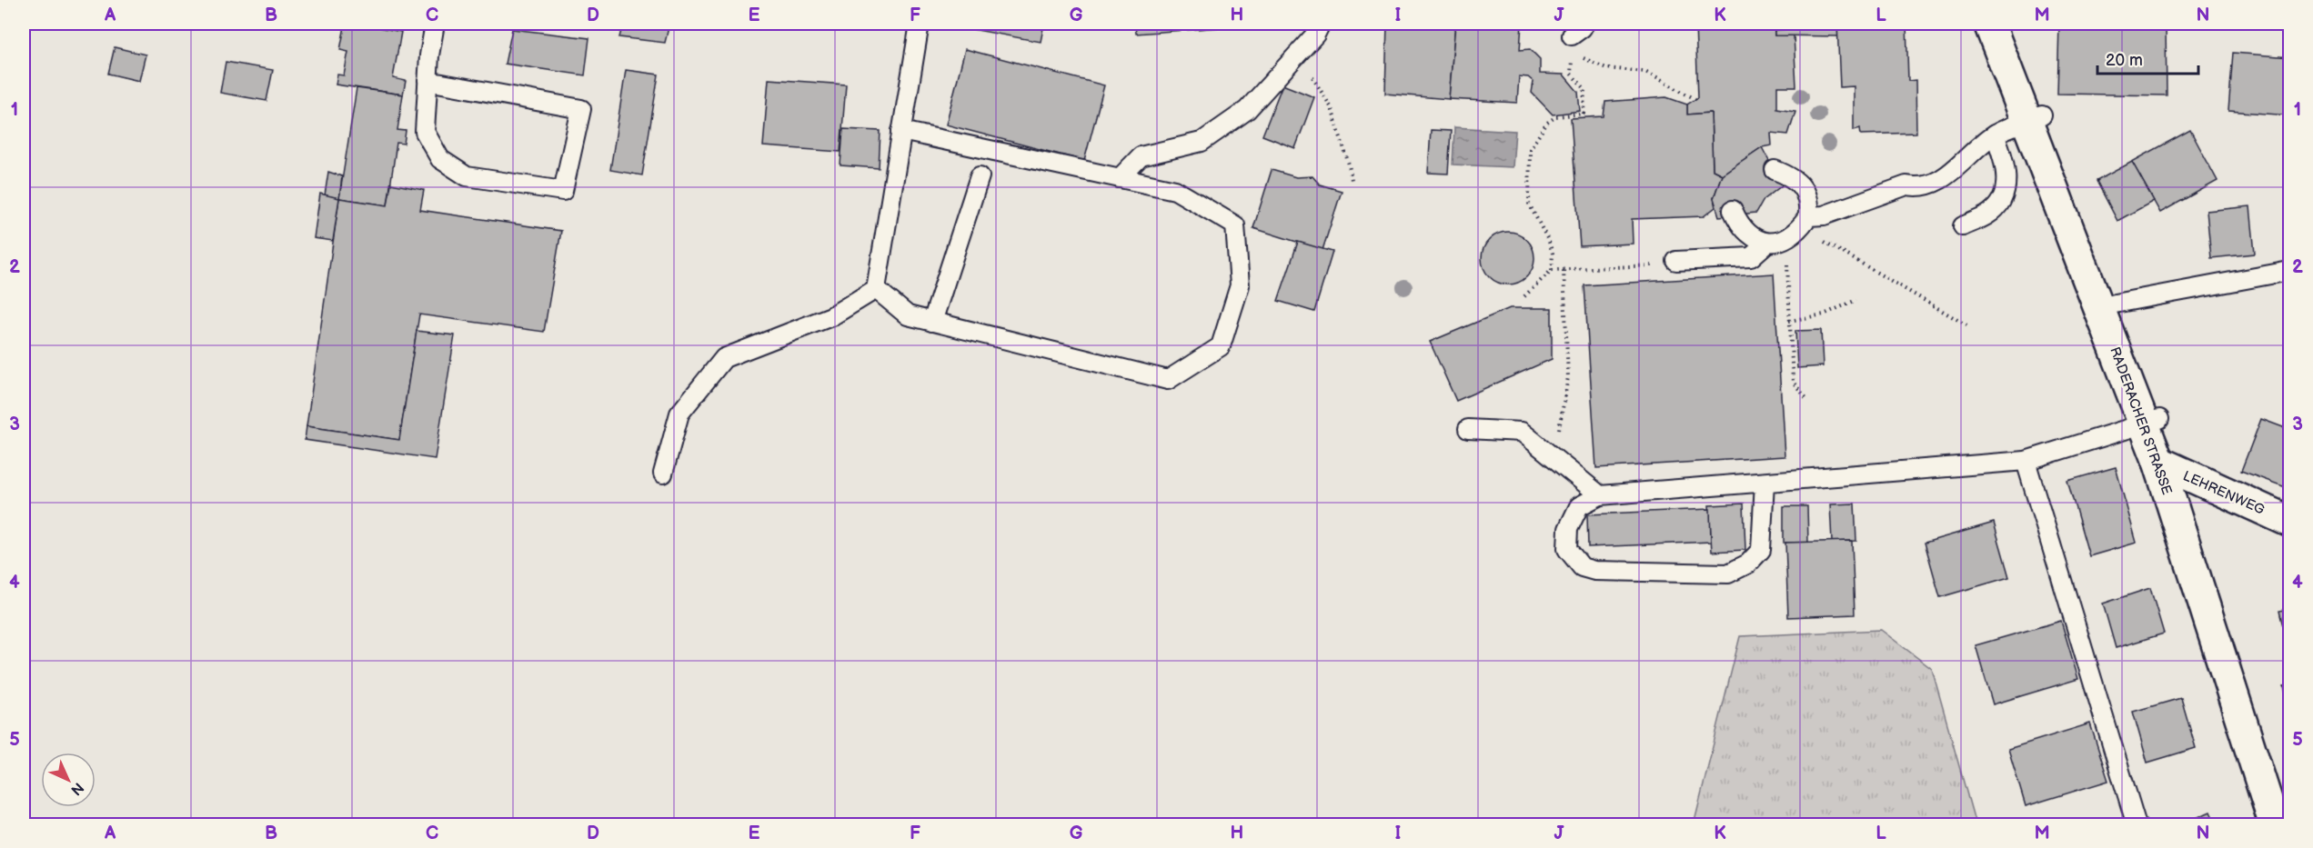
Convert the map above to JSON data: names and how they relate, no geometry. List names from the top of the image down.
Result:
{
  "streets": {
    "street": ["RADERACHER STRASSE", "LEHRENWEG"]
  },
  "crossings": [
    ["RADERACHER STRASSE", "LEHRENWEG"]
  ],
  "scale_bar": "20 m",
  "north": "bottom right",
  "grid": {
    "columns": [
      "A",
      "B",
      "C",
      "D",
      "E",
      "F",
      "G",
      "H",
      "I",
      "J",
      "K",
      "L",
      "M",
      "N"
    ],
    "rows": [
      "1",
      "2",
      "3",
      "4",
      "5"
    ]
  }
}
